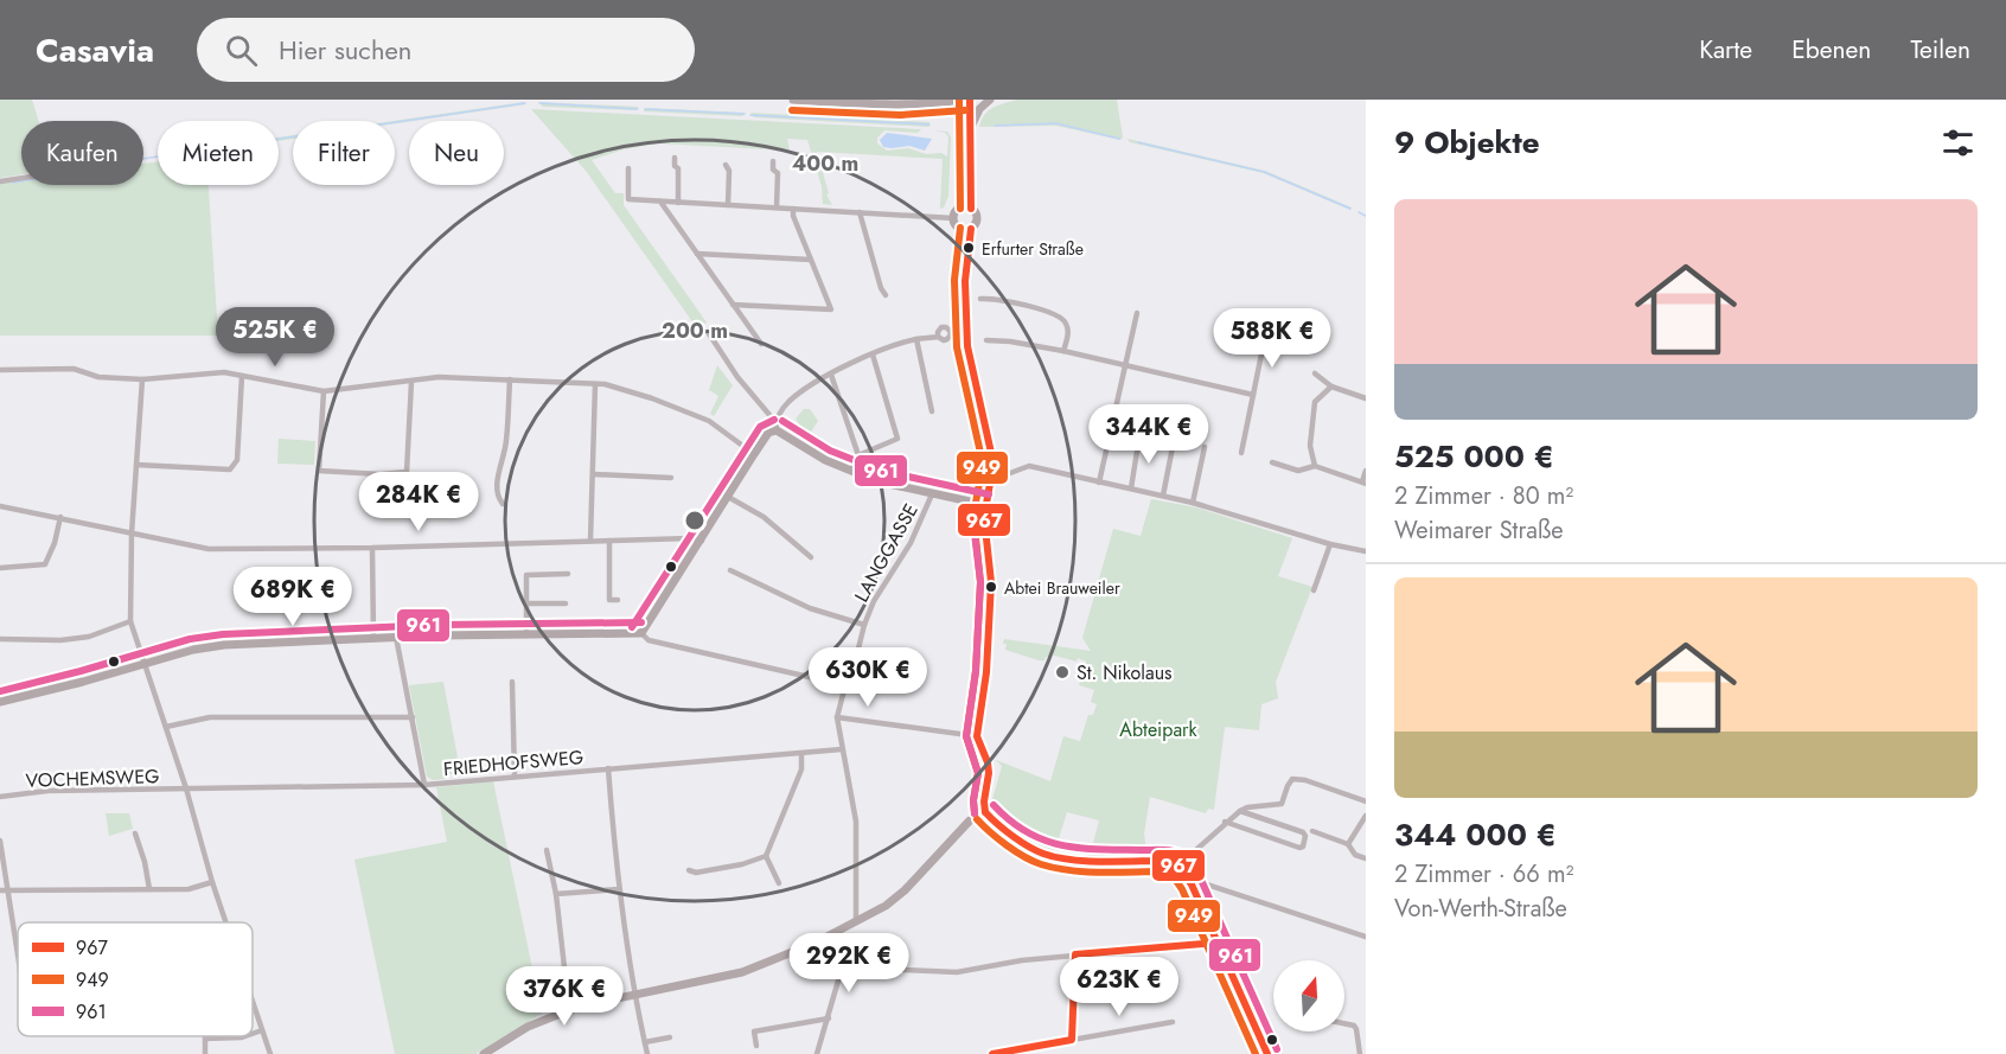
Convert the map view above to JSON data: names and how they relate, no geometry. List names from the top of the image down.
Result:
{
  "streets": {
    "street": ["LANGGASSE", "FRIEDHOFSWEG", "VOCHEMSWEG"]
  },
  "crossings": [
    ["FRIEDHOFSWEG", "VOCHEMSWEG"]
  ],
  "parks": ["Abteipark"],
  "places": ["Erfurter Straße", "Abtei Brauweiler", "St. Nikolaus"],
  "lines": ["transit line 967", "transit line 949", "transit line 961"],
  "legend": ["967", "949", "961"],
  "north": "top",
  "page": {
    "header": "Casavia",
    "search": "Hier suchen",
    "nav": ["Karte", "Ebenen", "Teilen"],
    "heading": "9 Objekte",
    "chip": [
      "Kaufen",
      "Mieten",
      "Filter",
      "Neu"
    ],
    "list": [
      {
        "name": "525 000 €",
        "note": "2 Zimmer · 80 m² · Weimarer Straße"
      },
      {
        "name": "344 000 €",
        "note": "2 Zimmer · 66 m² · Von-Werth-Straße"
      }
    ],
    "price": [
      "525K €",
      "588K €",
      "344K €",
      "284K €",
      "689K €",
      "630K €",
      "292K €",
      "623K €",
      "376K €"
    ]
  },
  "rings": ["400 m", "200 m"]
}
